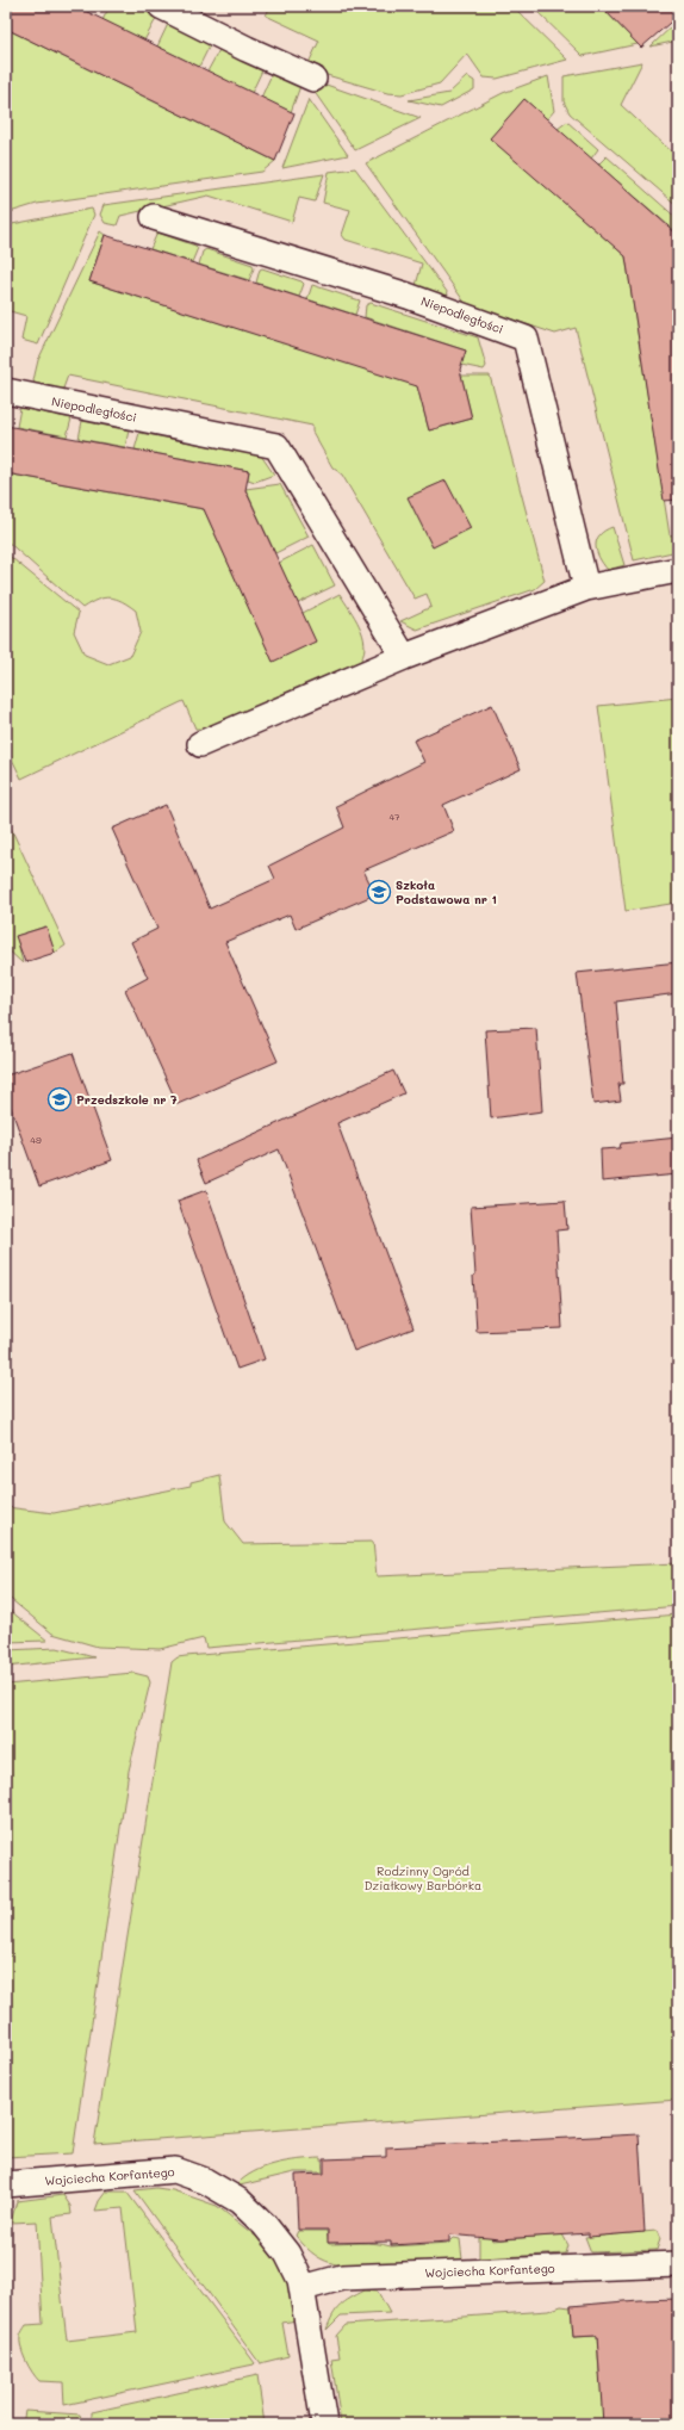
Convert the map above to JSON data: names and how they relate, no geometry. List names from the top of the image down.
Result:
{
  "streets": {
    "street": ["Niepodległości", "Wojciecha Korfantego"]
  },
  "parks": ["Rodzinny Ogród Działkowy Barbórka"],
  "places": {
    "school or university": ["Szkoła Podstawowa nr 1", "Przedszkole nr 7"]
  },
  "house_numbers": ["47", "49"]
}
